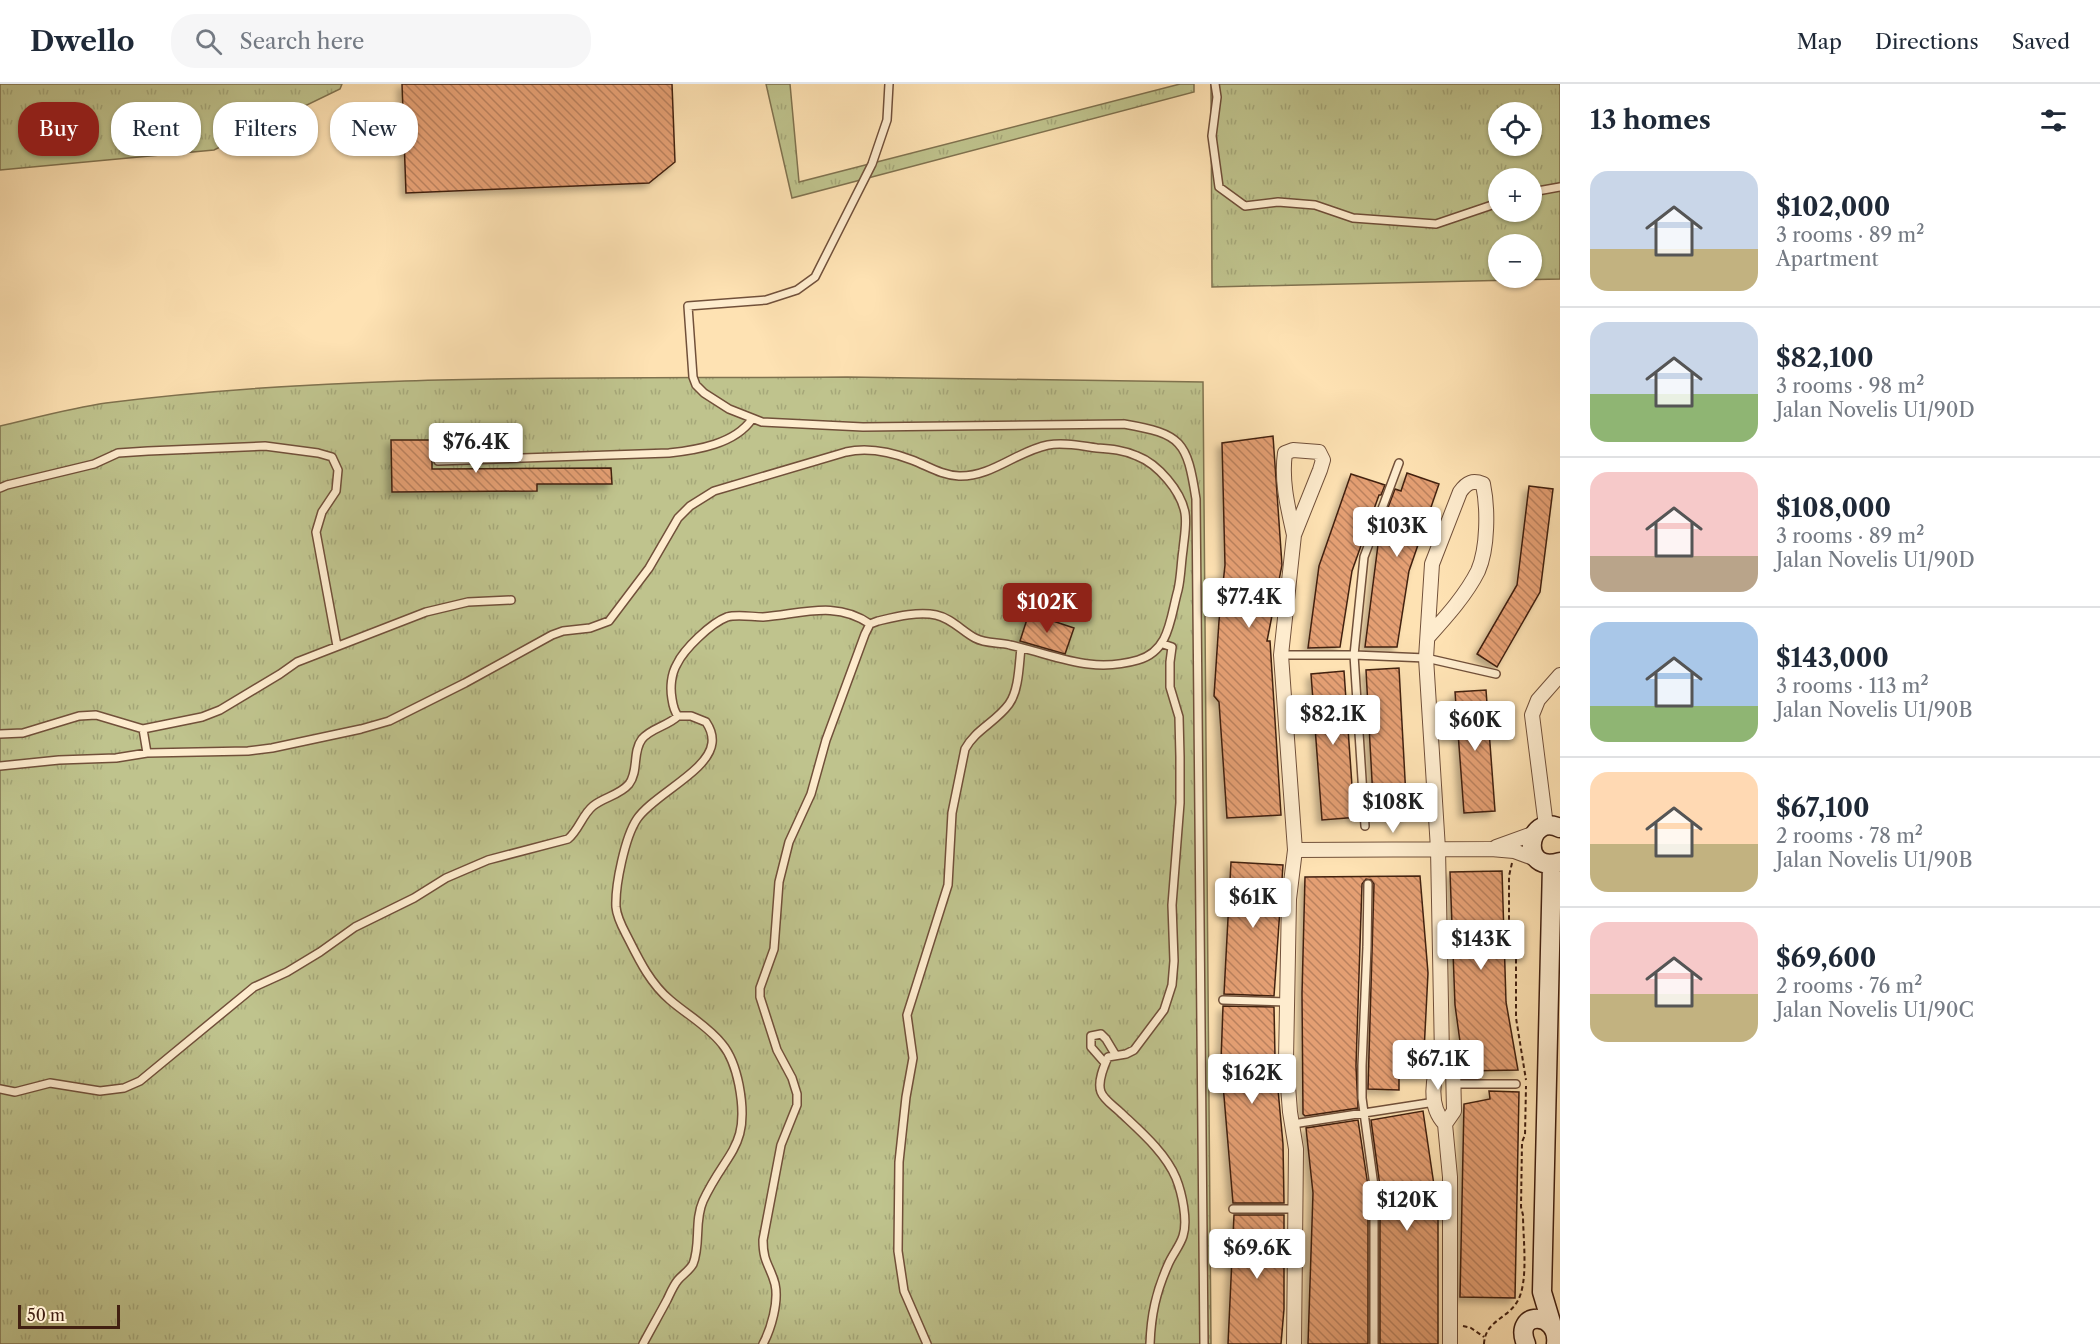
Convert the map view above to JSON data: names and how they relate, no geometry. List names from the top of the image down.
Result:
{
  "scale_bar": "50 m",
  "page": {
    "header": "Dwello",
    "search": "Search here",
    "nav": ["Map", "Directions", "Saved"],
    "heading": "13 homes",
    "map_buttons": ["+", "−"],
    "chip": [
      "Buy",
      "Rent",
      "Filters",
      "New"
    ],
    "list": [
      {
        "name": "$102,000",
        "note": "3 rooms · 89 m² · Apartment"
      },
      {
        "name": "$82,100",
        "note": "3 rooms · 98 m² · Jalan Novelis U1/90D"
      },
      {
        "name": "$108,000",
        "note": "3 rooms · 89 m² · Jalan Novelis U1/90D"
      },
      {
        "name": "$143,000",
        "note": "3 rooms · 113 m² · Jalan Novelis U1/90B"
      },
      {
        "name": "$67,100",
        "note": "2 rooms · 78 m² · Jalan Novelis U1/90B"
      },
      {
        "name": "$69,600",
        "note": "2 rooms · 76 m² · Jalan Novelis U1/90C"
      }
    ],
    "price": [
      "$76.4K",
      "$103K",
      "$77.4K",
      "$102K",
      "$82.1K",
      "$60K",
      "$108K",
      "$61K",
      "$143K",
      "$67.1K",
      "$162K",
      "$120K",
      "$69.6K"
    ],
    "scale": "50 m"
  }
}
